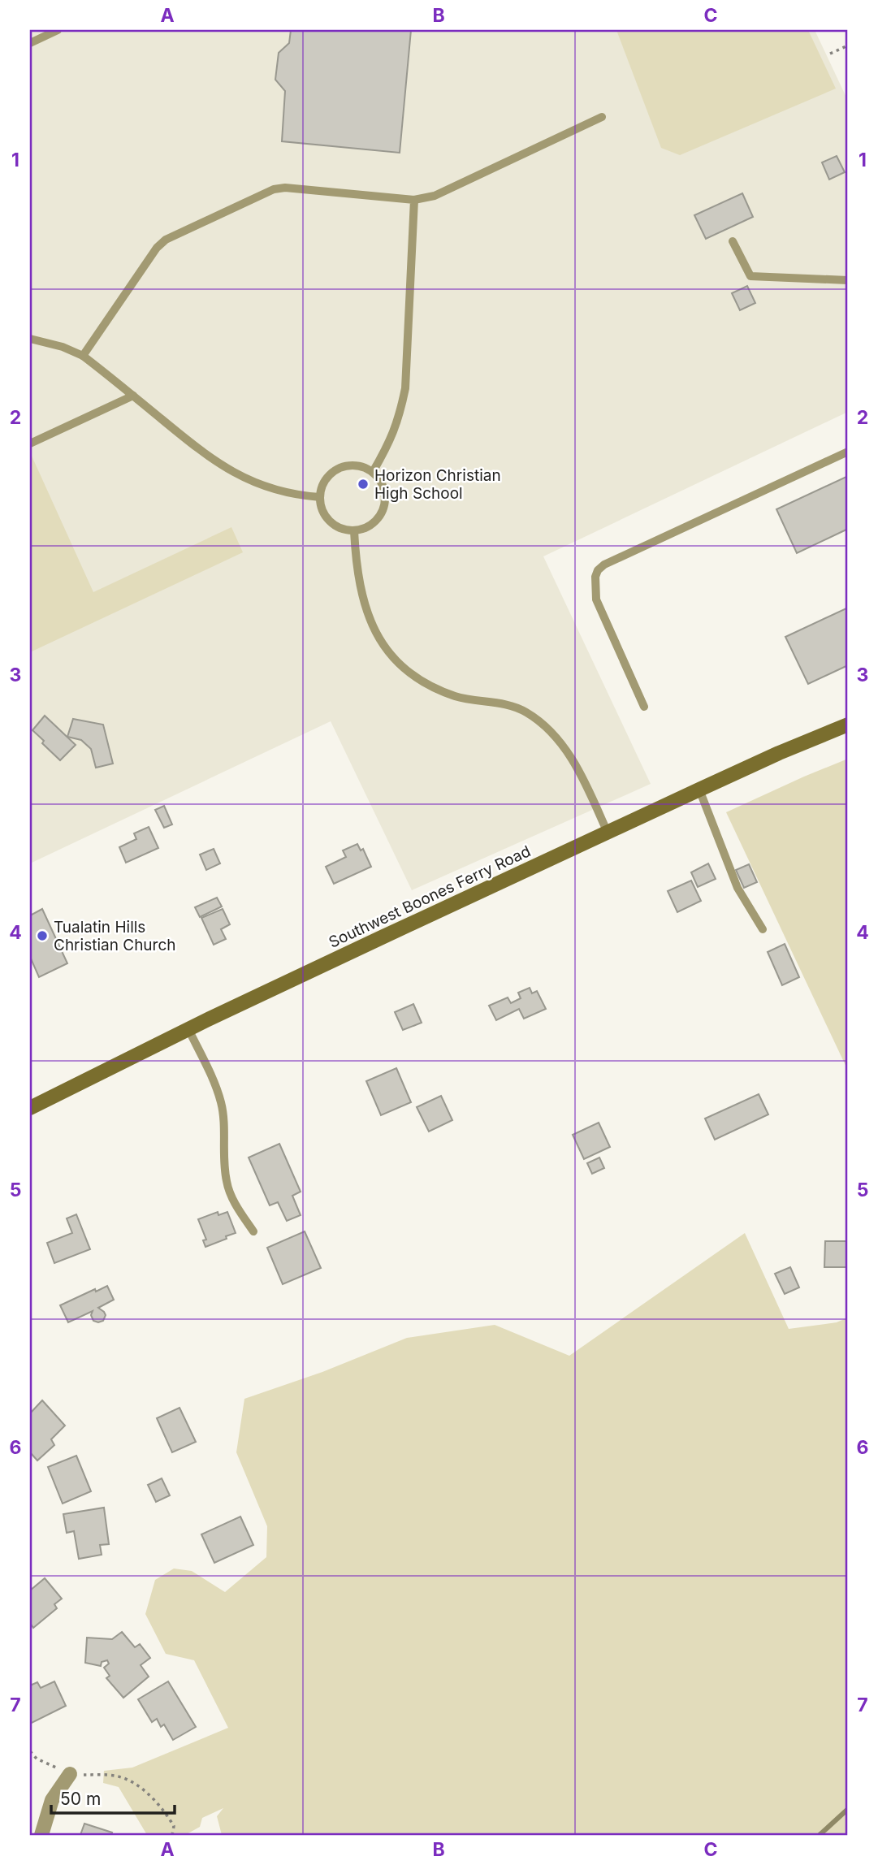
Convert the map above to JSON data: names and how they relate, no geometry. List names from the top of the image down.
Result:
{
  "streets": {
    "main road": ["Southwest Boones Ferry Road"]
  },
  "places": ["Horizon Christian High School", "Tualatin Hills Christian Church"],
  "scale_bar": "50 m",
  "grid": {
    "columns": ["A", "B", "C"],
    "rows": [
      "1",
      "2",
      "3",
      "4",
      "5",
      "6",
      "7"
    ]
  }
}
